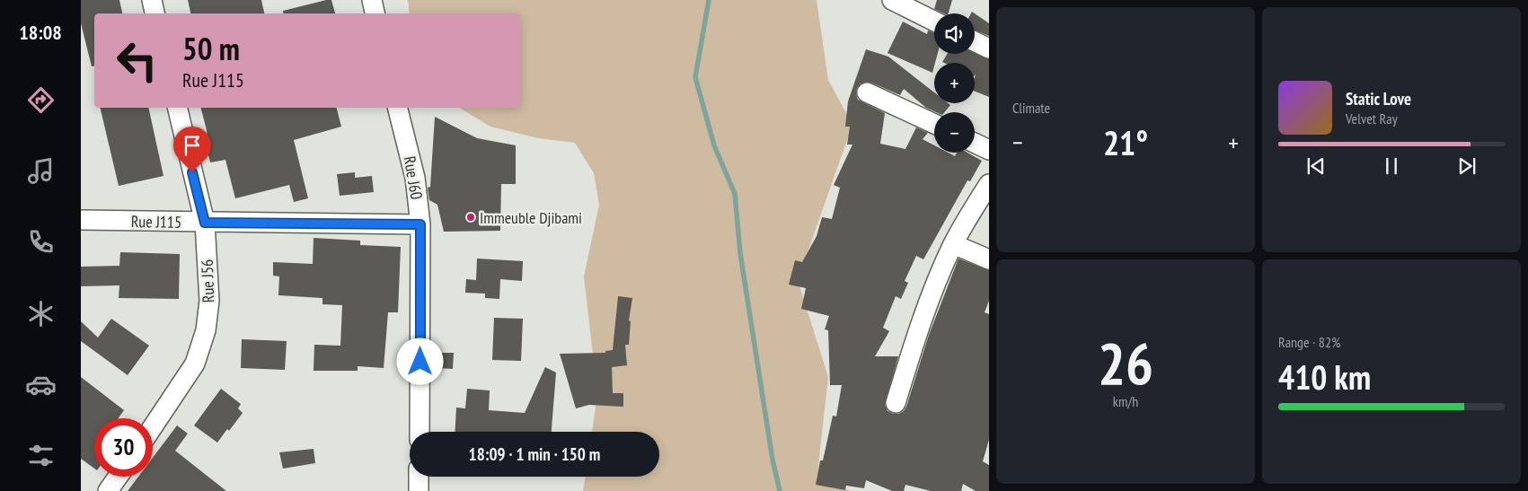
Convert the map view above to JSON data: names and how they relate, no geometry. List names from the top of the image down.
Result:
{
  "streets": {
    "street": ["Rue J60", "Rue J115", "Rue J56"]
  },
  "crossings": [
    ["Rue J60", "Rue J115"],
    ["Rue J115", "Rue J56"]
  ],
  "places": ["Immeuble Djibami"],
  "page": {
    "tabs": "18:08",
    "tile": [
      "Climate",
      ["26", "km/h"],
      ["Range · 82%", "410 km"]
    ],
    "map_buttons": ["+", "−"],
    "turn": ["50 m", "Rue J115"],
    "song": ["Static Love", "Velvet Ray"],
    "heat": ["−", "21°", "+"],
    "limit": "30",
    "trip": "18:09 · 1 min · 150 m"
  }
}
